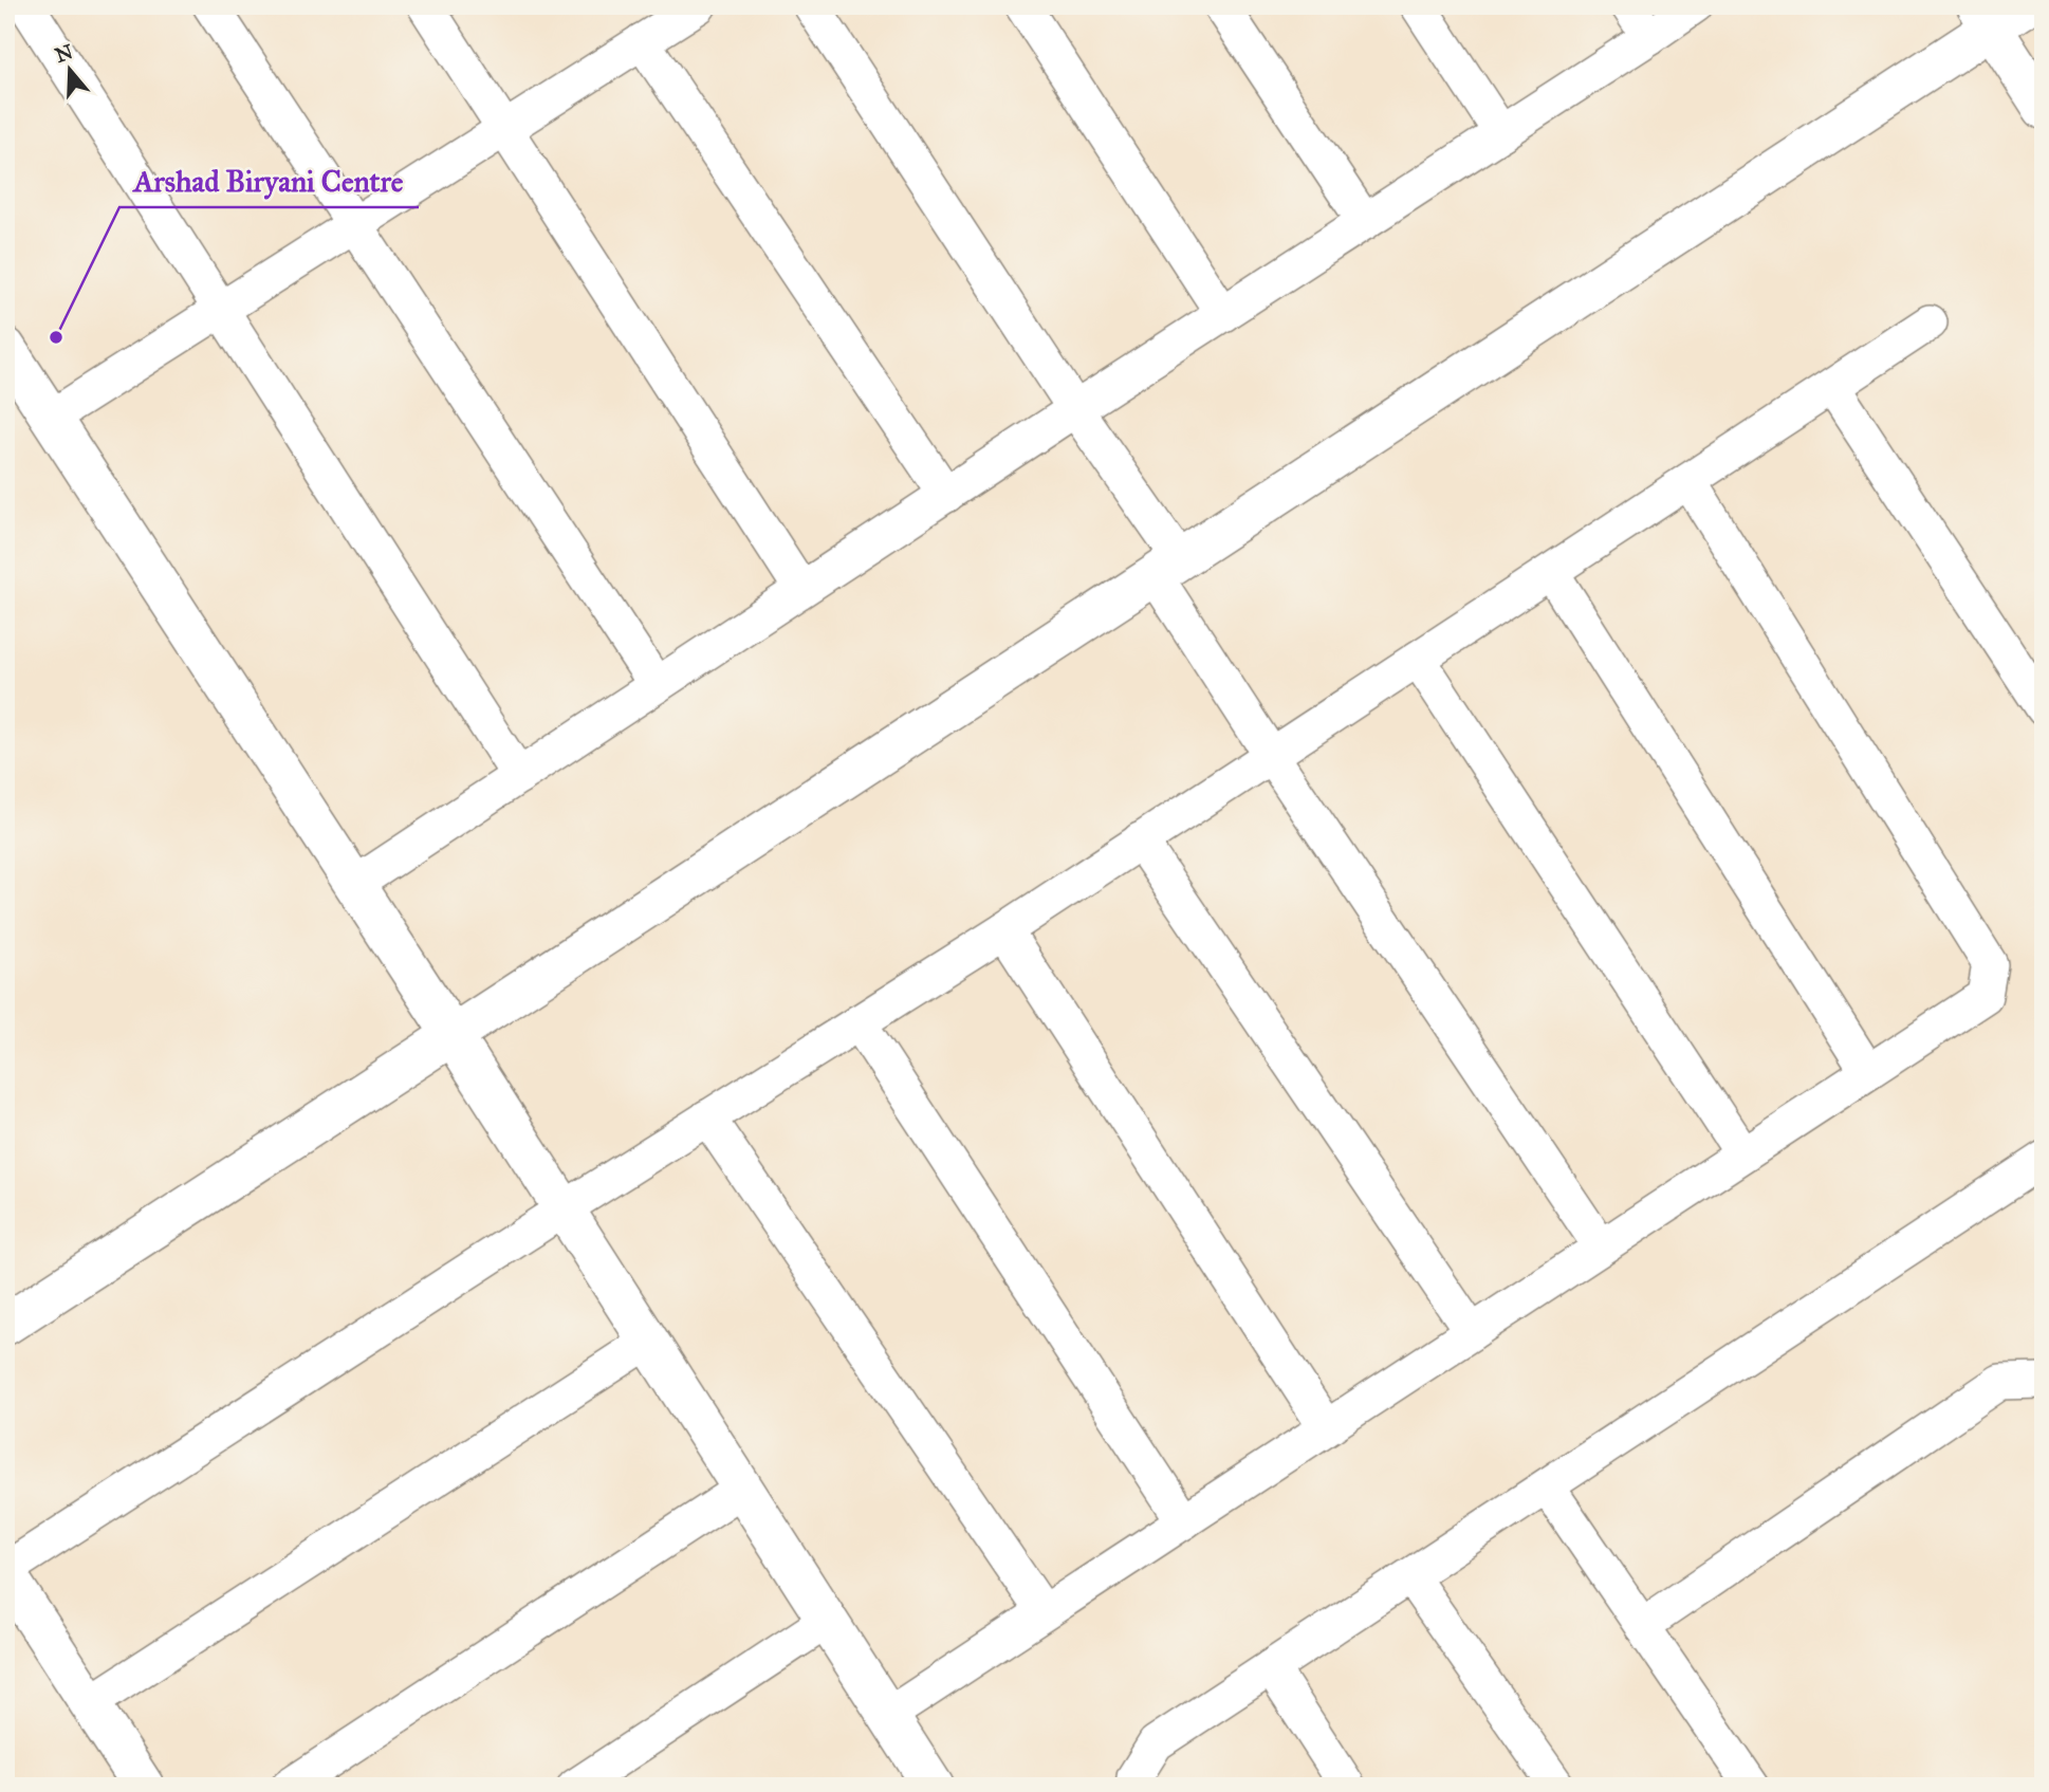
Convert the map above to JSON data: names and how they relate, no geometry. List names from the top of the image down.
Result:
{
  "places": ["Arshad Biryani Centre"],
  "north": "top"
}
